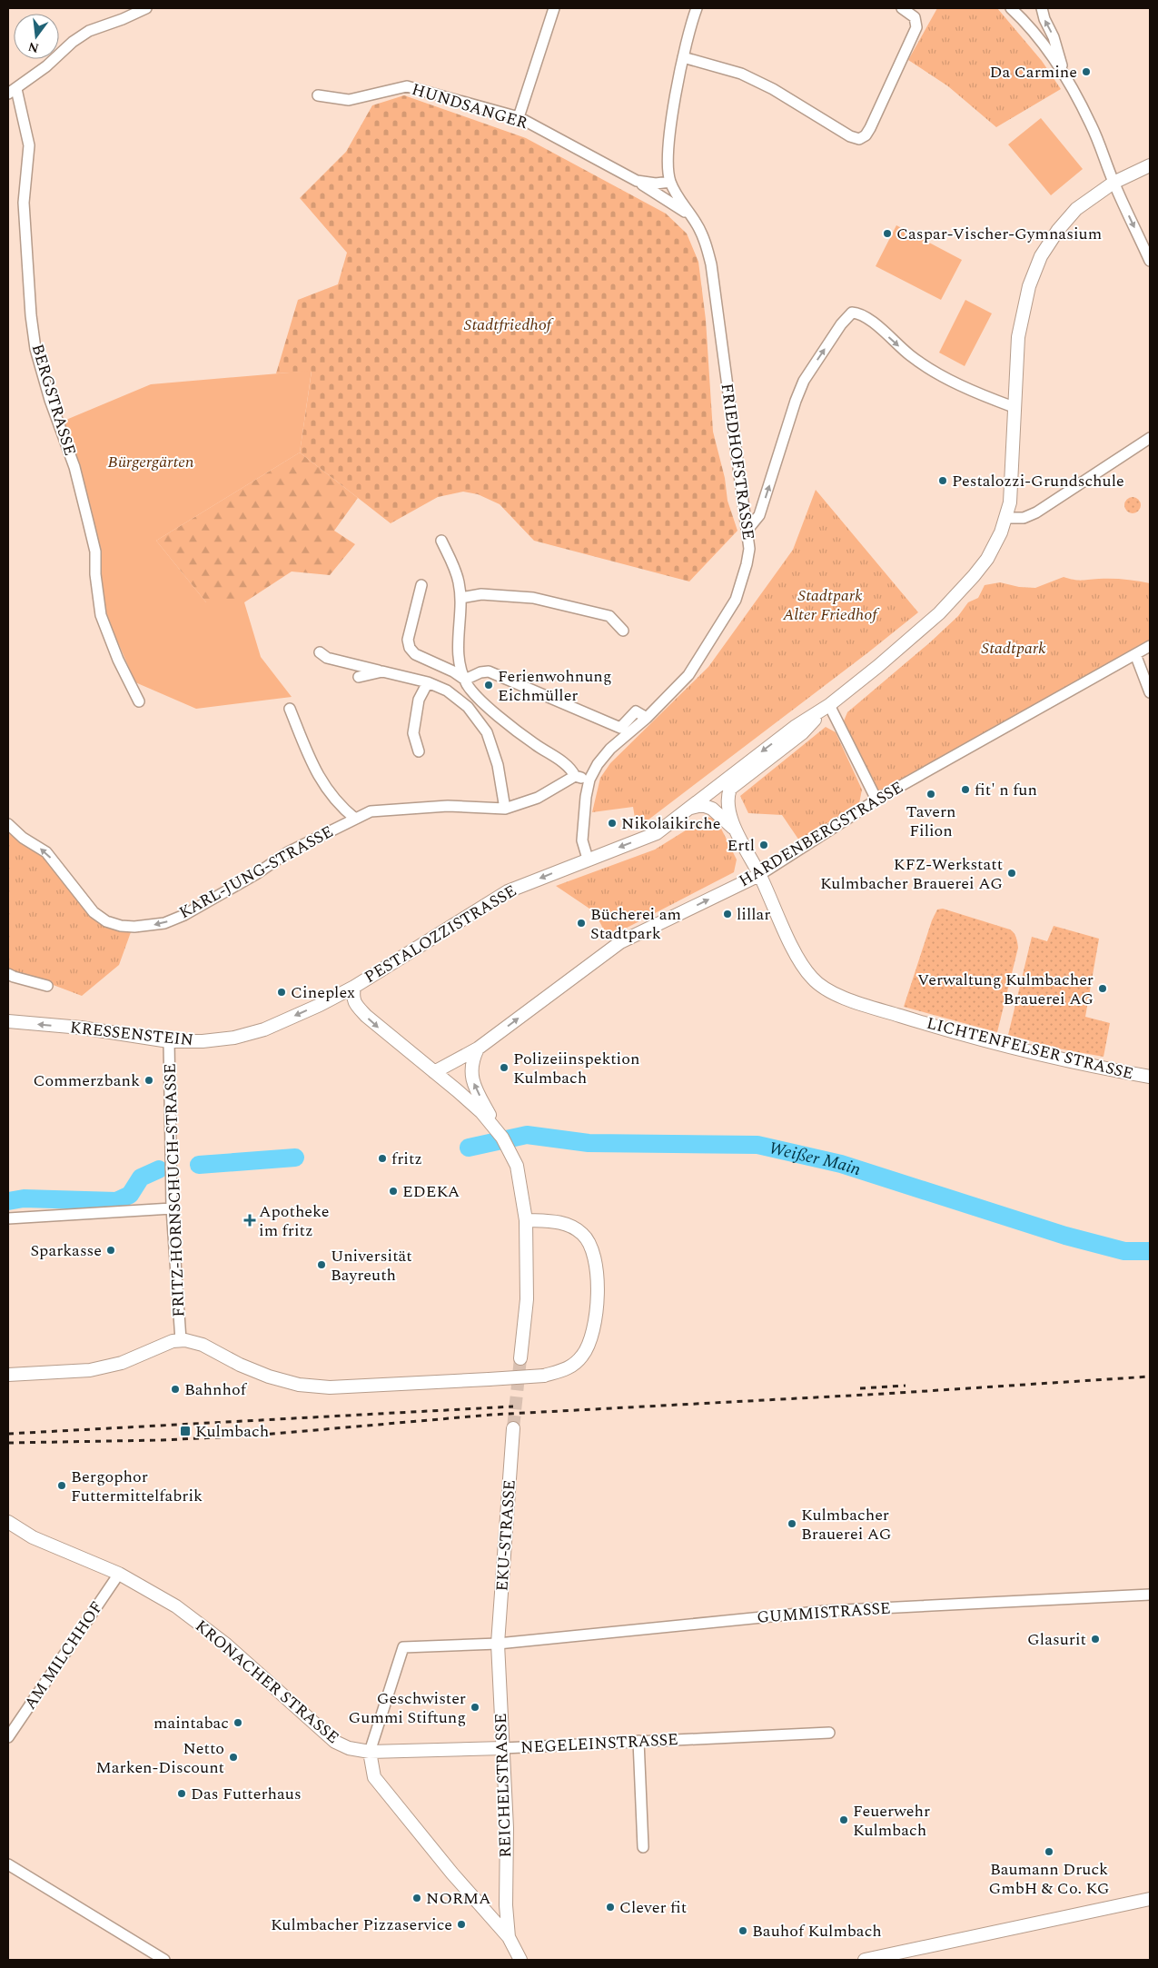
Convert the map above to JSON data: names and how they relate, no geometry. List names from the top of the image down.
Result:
{
  "streets": {
    "street": [
      "HUNDSANGER",
      "BERGSTRASSE",
      "FRIEDHOFSTRASSE",
      "HARDENBERGSTRASSE",
      "KARL-JUNG-STRASSE",
      "PESTALOZZISTRASSE",
      "KRESSENSTEIN",
      "LICHTENFELSER STRASSE",
      "FRITZ-HORNSCHUCH-STRASSE",
      "EKU-STRASSE",
      "GUMMISTRASSE",
      "AM MILCHHOF",
      "KRONACHER STRASSE",
      "NEGELEINSTRASSE",
      "REICHELSTRASSE"
    ]
  },
  "crossings": [
    ["HUNDSANGER", "FRIEDHOFSTRASSE"],
    ["FRIEDHOFSTRASSE", "PESTALOZZISTRASSE"],
    ["HARDENBERGSTRASSE", "LICHTENFELSER STRASSE"],
    ["PESTALOZZISTRASSE", "KRESSENSTEIN"],
    ["PESTALOZZISTRASSE", "LICHTENFELSER STRASSE"],
    ["KRESSENSTEIN", "FRITZ-HORNSCHUCH-STRASSE"],
    ["EKU-STRASSE", "GUMMISTRASSE"],
    ["EKU-STRASSE", "REICHELSTRASSE"],
    ["GUMMISTRASSE", "KRONACHER STRASSE"],
    ["GUMMISTRASSE", "NEGELEINSTRASSE"],
    ["GUMMISTRASSE", "REICHELSTRASSE"],
    ["AM MILCHHOF", "KRONACHER STRASSE"],
    ["KRONACHER STRASSE", "NEGELEINSTRASSE"],
    ["NEGELEINSTRASSE", "REICHELSTRASSE"]
  ],
  "one_way": [
    "HARDENBERGSTRASSE",
    "KARL-JUNG-STRASSE",
    "PESTALOZZISTRASSE",
    "KRESSENSTEIN"
  ],
  "water": ["Weißer Main"],
  "parks": [
    "Stadtfriedhof",
    "Bürgergärten",
    "Stadtpark Alter Friedhof",
    "Stadtpark"
  ],
  "places": {
    "other": [
      "Da Carmine",
      "Caspar-Vischer-Gymnasium",
      "Pestalozzi-Grundschule",
      "Ferienwohnung Eichmüller",
      "fit' n fun",
      "Tavern Filion",
      "Nikolaikirche",
      "Ertl",
      "KFZ-Werkstatt Kulmbacher Brauerei AG",
      "lillar",
      "Bücherei am Stadtpark",
      "Verwaltung Kulmbacher Brauerei AG",
      "Cineplex",
      "Polizeiinspektion Kulmbach",
      "Commerzbank",
      "fritz",
      "EDEKA",
      "Sparkasse",
      "Universität Bayreuth",
      "Bahnhof",
      "Bergophor Futtermittelfabrik",
      "Kulmbacher Brauerei AG",
      "Glasurit",
      "Geschwister Gummi Stiftung",
      "maintabac",
      "Netto Marken-Discount",
      "Das Futterhaus",
      "Feuerwehr Kulmbach",
      "Baumann Druck GmbH & Co. KG",
      "NORMA",
      "Clever fit",
      "Kulmbacher Pizzaservice",
      "Bauhof Kulmbach"
    ],
    "health": ["Apotheke im fritz"],
    "transit": ["Kulmbach"]
  },
  "north": "bottom"
}
